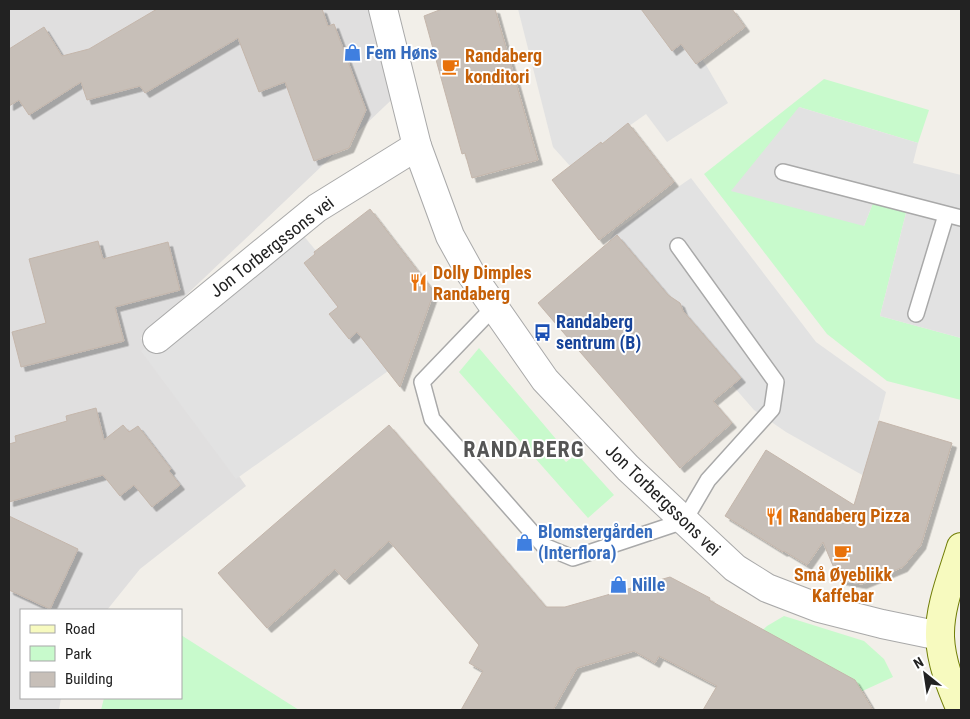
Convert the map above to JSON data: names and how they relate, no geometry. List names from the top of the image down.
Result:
{
  "streets": {
    "street": ["Jon Torbergssons vei"]
  },
  "districts": ["RANDABERG"],
  "places": {
    "shop": ["Fem Høns", "Blomstergården (Interflora)", "Nille"],
    "cafe": ["Randaberg konditori", "Små Øyeblikk Kaffebar"],
    "restaurant": ["Dolly Dimples Randaberg", "Randaberg Pizza"],
    "bus stop": ["Randaberg sentrum (B)"]
  },
  "legend": ["Road", "Park", "Building"],
  "north": "top left"
}
